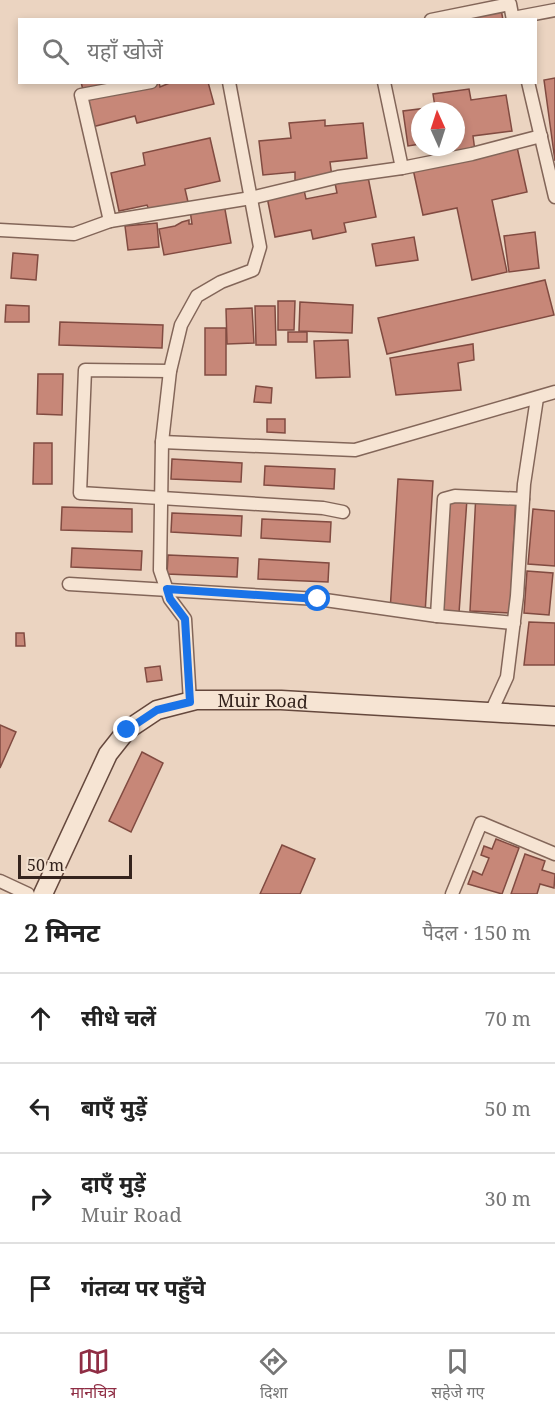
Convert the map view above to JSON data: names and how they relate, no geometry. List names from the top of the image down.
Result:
{
  "streets": {
    "main road": ["Muir Road"]
  },
  "scale_bar": "50 m",
  "north": "top",
  "page": {
    "search": "यहाँ खोजें",
    "scale": "50 m",
    "heading": ["2 मिनट", "पैदल · 150 m"],
    "list": [
      ["सीधे चलें", "70 m"],
      ["बाएँ मुड़ें", "50 m"],
      ["दाएँ मुड़ें", "Muir Road", "30 m"],
      "गंतव्य पर पहुँचे"
    ],
    "nav": ["मानचित्र", "दिशा", "सहेजे गए"]
  }
}
